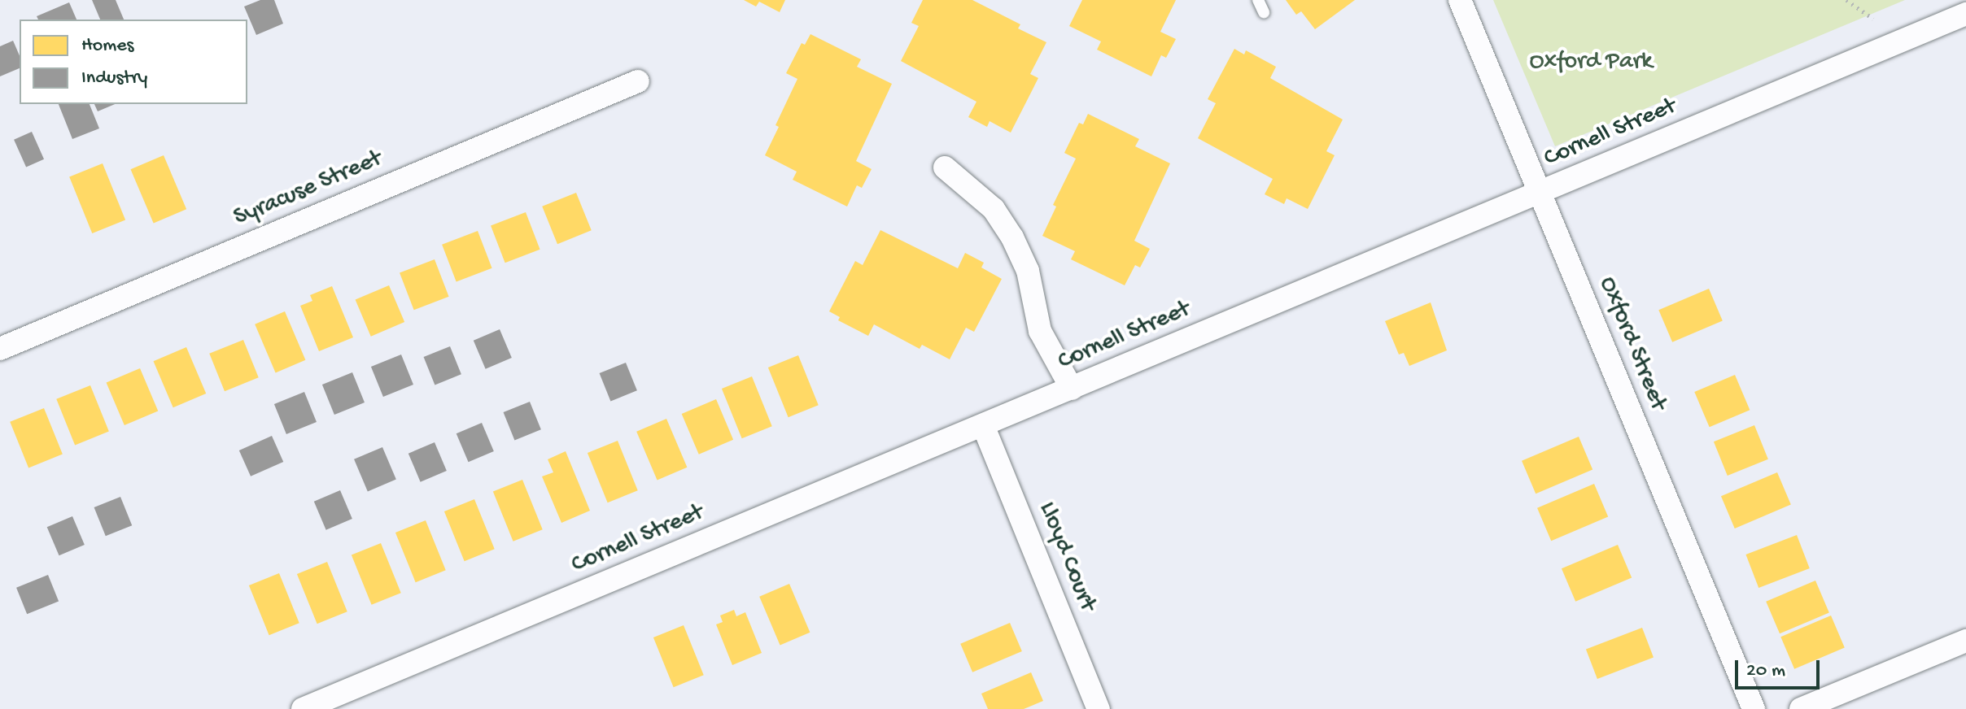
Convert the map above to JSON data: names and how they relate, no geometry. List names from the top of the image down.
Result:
{
  "streets": {
    "street": [
      "Cornell Street",
      "Syracuse Street",
      "Oxford Street",
      "Lloyd Court"
    ]
  },
  "crossings": [
    ["Cornell Street", "Oxford Street"],
    ["Cornell Street", "Lloyd Court"]
  ],
  "parks": ["Oxford Park"],
  "legend": ["Homes", "Industry"],
  "scale_bar": "20 m"
}
